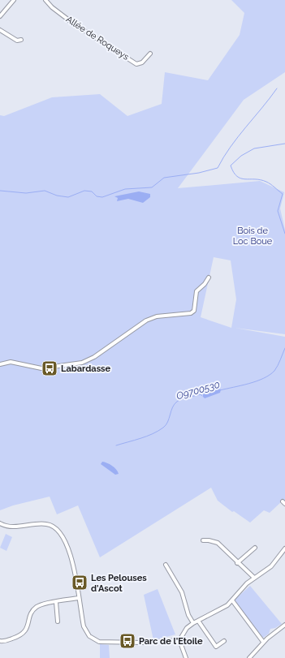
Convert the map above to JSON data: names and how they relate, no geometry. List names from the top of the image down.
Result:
{
  "streets": {
    "street": ["Allée de Roqueys"]
  },
  "water": ["O9700530"],
  "parks": ["Bois de Loc Boue"],
  "places": {
    "bus stop": ["Labardasse", "Les Pelouses d'Ascot", "Parc de l'Etoile"]
  }
}
